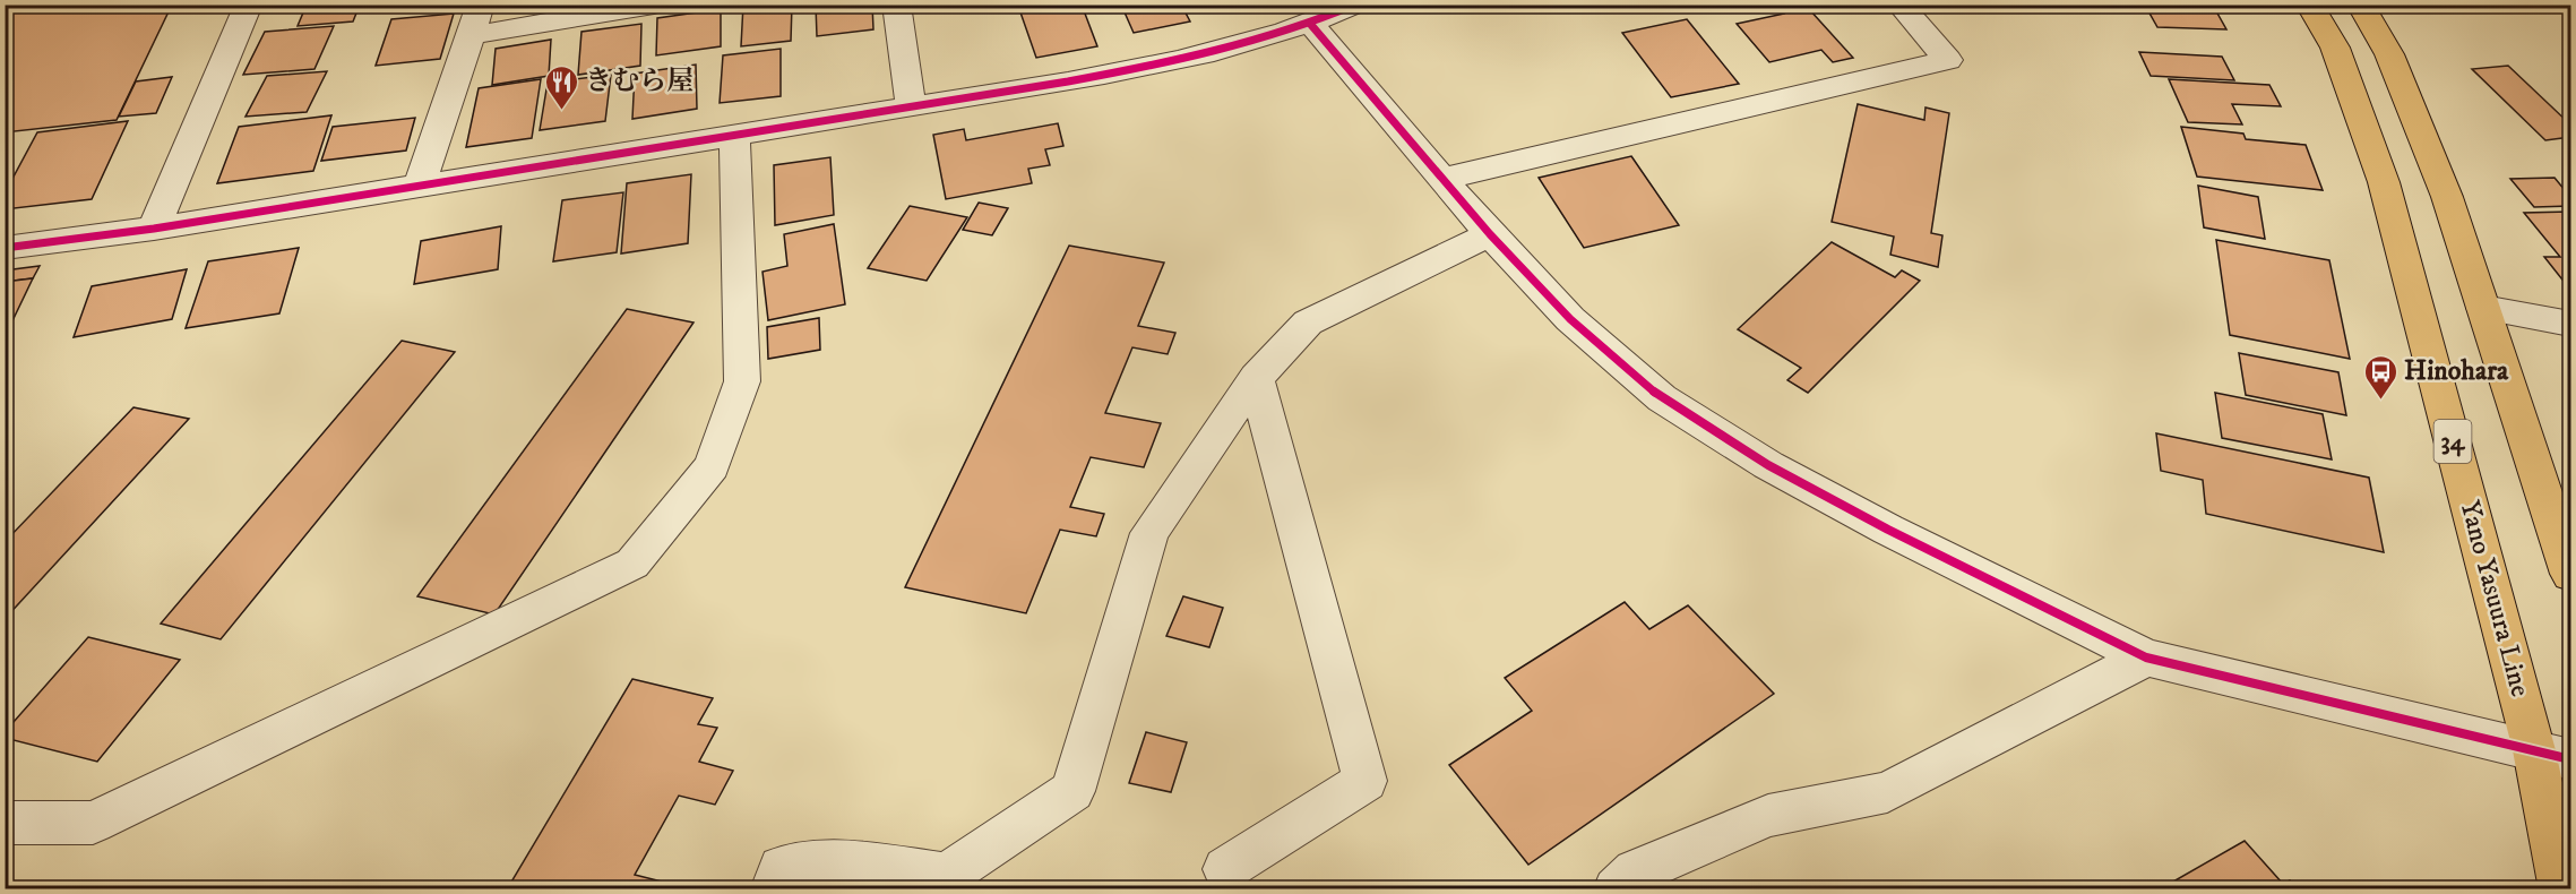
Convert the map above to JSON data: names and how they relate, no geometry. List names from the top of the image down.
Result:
{
  "streets": {
    "main road": ["34", "Yano Yasuura Line"]
  },
  "places": {
    "restaurant": ["きむら屋"],
    "bus stop": ["Hinohara"]
  }
}
